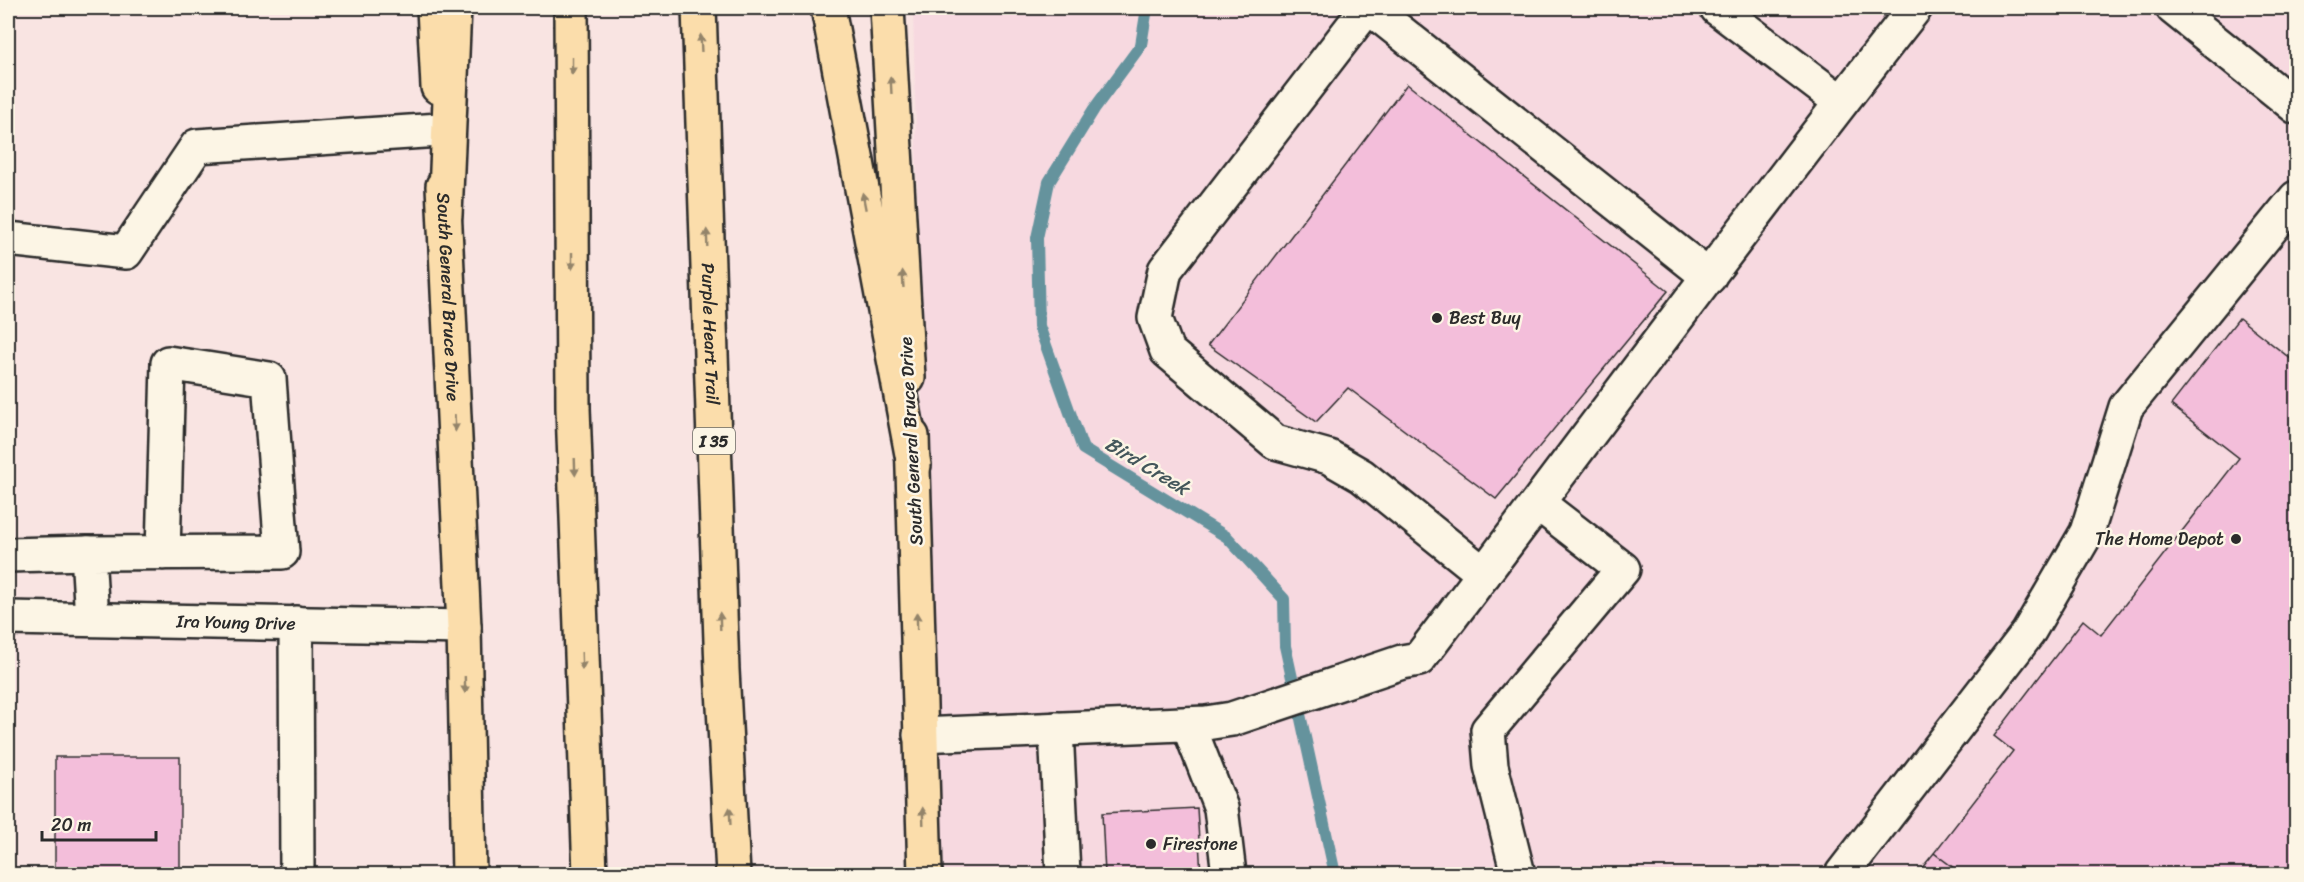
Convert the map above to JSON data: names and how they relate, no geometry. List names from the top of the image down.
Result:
{
  "streets": {
    "main road": ["South General Bruce Drive", "Purple Heart Trail", "I 35"],
    "street": ["Ira Young Drive"]
  },
  "crossings": [
    ["South General Bruce Drive", "Ira Young Drive"]
  ],
  "water": ["Bird Creek"],
  "places": ["Best Buy", "The Home Depot", "Firestone"],
  "scale_bar": "20 m"
}
